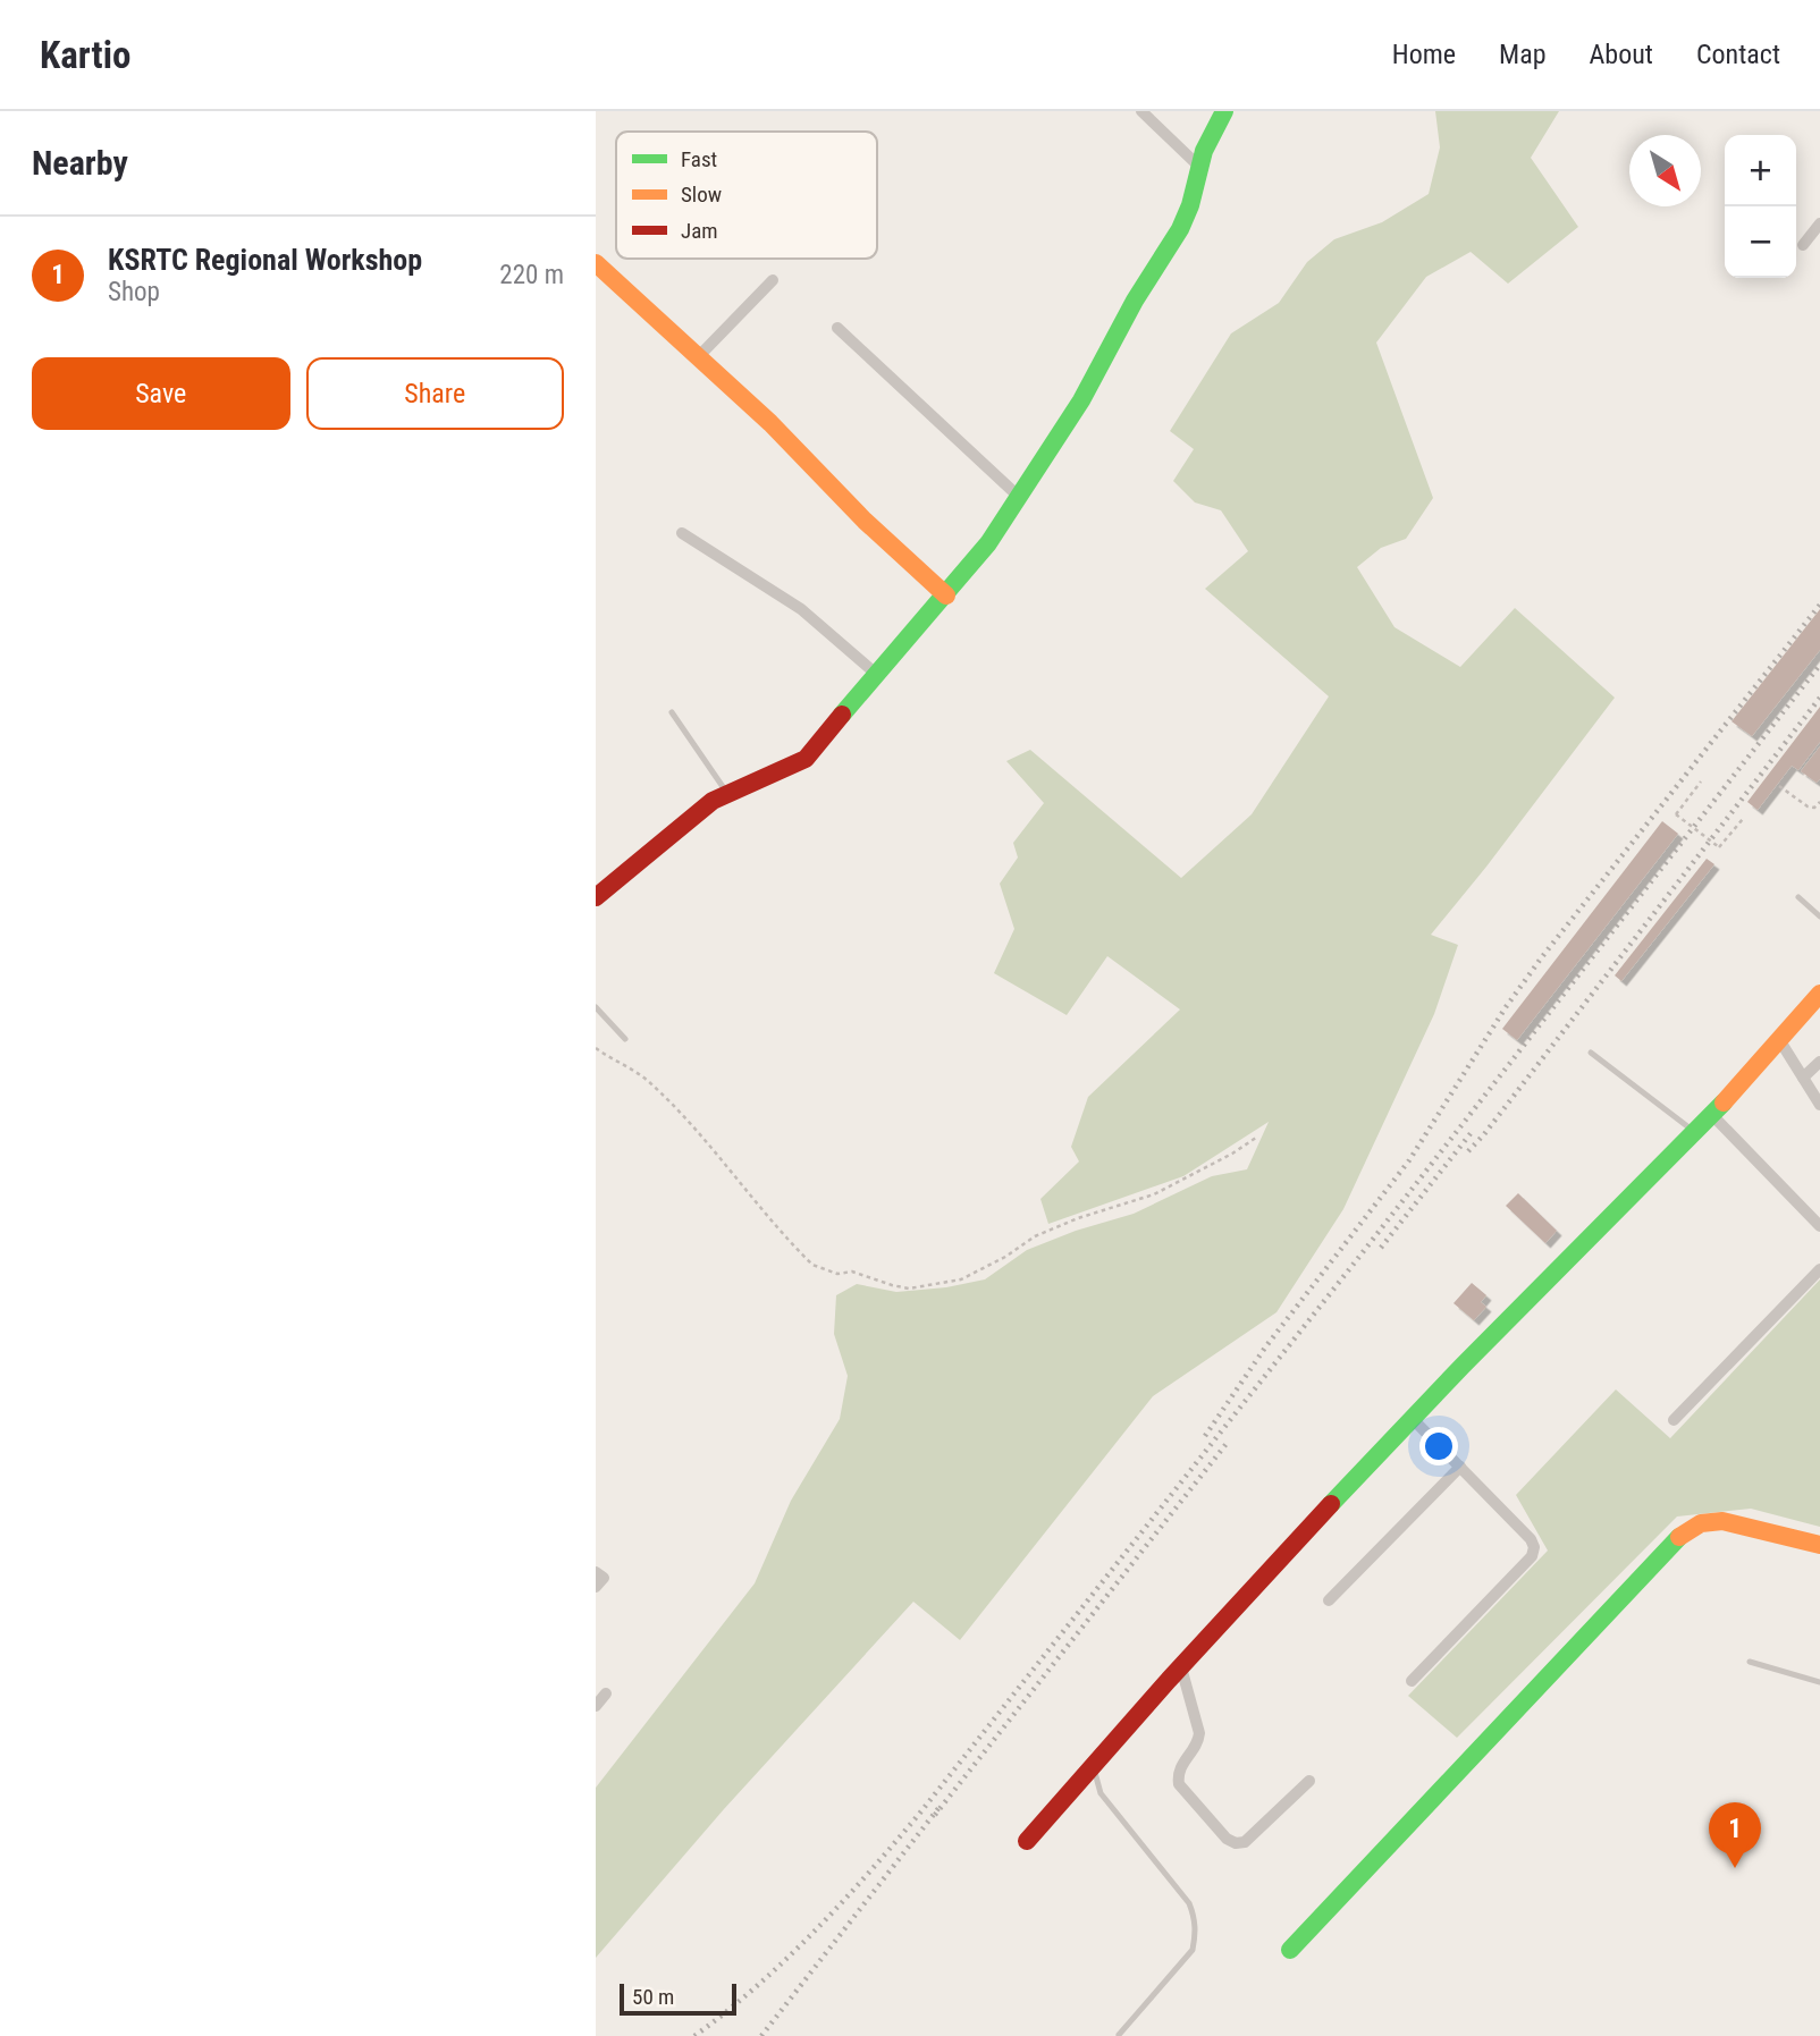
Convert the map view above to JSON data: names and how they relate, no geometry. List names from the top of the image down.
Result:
{
  "legend": ["Fast", "Slow", "Jam"],
  "scale_bar": "50 m",
  "north": "bottom right",
  "page": {
    "header": "Kartio",
    "nav": [
      "Home",
      "Map",
      "About",
      "Contact"
    ],
    "heading": "Nearby",
    "map_buttons": ["+", "−"],
    "list": [
      {
        "mark": "1",
        "name": "KSRTC Regional Workshop",
        "note": "Shop",
        "value": "220 m"
      }
    ],
    "buttons": ["Save", "Share"],
    "pins": "1",
    "scale": "50 m"
  }
}
